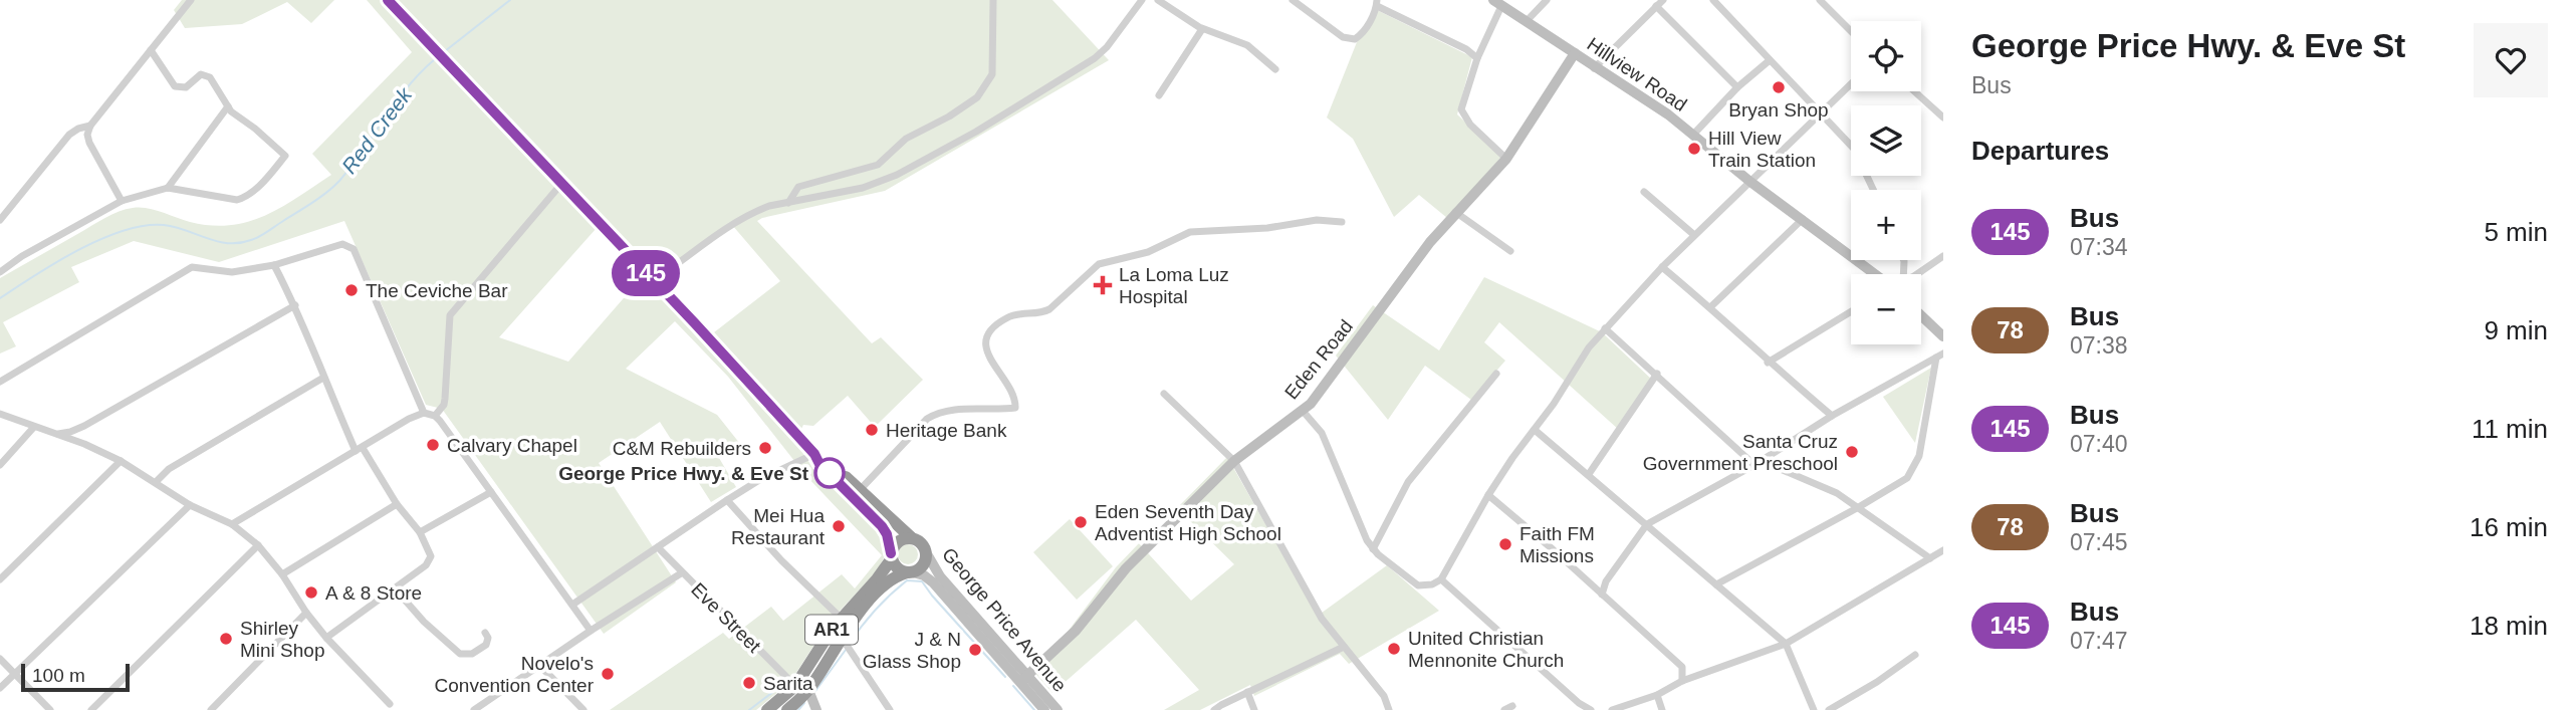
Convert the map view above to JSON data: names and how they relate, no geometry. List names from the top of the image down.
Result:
{
  "streets": {
    "highway": ["AR1"],
    "street": [
      "Hillview Road",
      "Eden Road",
      "Eve Street",
      "George Price Avenue"
    ]
  },
  "crossings": [
    ["Hillview Road", "Eden Road"],
    ["Eden Road", "George Price Avenue"],
    ["Eve Street", "AR1"],
    ["George Price Avenue", "AR1"]
  ],
  "water": ["Red Creek"],
  "places": {
    "other": [
      "Bryan Shop",
      "Hill View Train Station",
      "The Ceviche Bar",
      "Heritage Bank",
      "Calvary Chapel",
      "C&M Rebuilders",
      "Santa Cruz Government Preschool",
      "George Price Hwy. & Eve St",
      "Eden Seventh Day Adventist High School",
      "Mei Hua Restaurant",
      "Faith FM Missions",
      "A & 8 Store",
      "Shirley Mini Shop",
      "United Christian Mennonite Church",
      "J & N Glass Shop",
      "Novelo's Convention Center",
      "Sarita"
    ],
    "health": ["La Loma Luz Hospital"]
  },
  "lines": ["bus line 145"],
  "scale_bar": "100 m",
  "page": {
    "on_map": "145",
    "heading": [
      ["George Price Hwy. & Eve St", "Bus"],
      "Departures"
    ],
    "map_buttons": ["+", "−"],
    "list": [
      {
        "mark": "145",
        "name": "Bus",
        "note": "07:34",
        "value": "5 min"
      },
      {
        "mark": "78",
        "name": "Bus",
        "note": "07:38",
        "value": "9 min"
      },
      {
        "mark": "145",
        "name": "Bus",
        "note": "07:40",
        "value": "11 min"
      },
      {
        "mark": "78",
        "name": "Bus",
        "note": "07:45",
        "value": "16 min"
      },
      {
        "mark": "145",
        "name": "Bus",
        "note": "07:47",
        "value": "18 min"
      }
    ],
    "scale": "100 m"
  }
}
